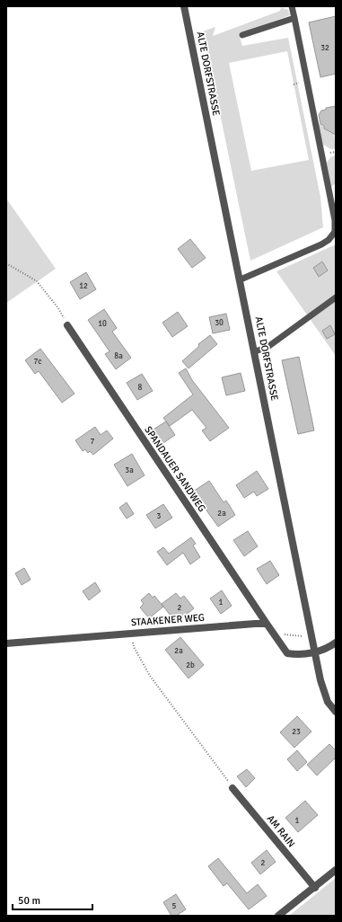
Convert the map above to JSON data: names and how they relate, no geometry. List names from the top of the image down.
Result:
{
  "streets": {
    "street": [
      "ALTE DORFSTRASSE",
      "SPANDAUER SANDWEG",
      "STAAKENER WEG",
      "AM RAIN"
    ]
  },
  "crossings": [
    ["SPANDAUER SANDWEG", "STAAKENER WEG"]
  ],
  "house_numbers": [
    "32",
    "12",
    "30",
    "10",
    "8a",
    "7c",
    "8",
    "7",
    "3a",
    "2a",
    "3",
    "1",
    "2",
    "2a",
    "2b",
    "23",
    "1",
    "2",
    "5"
  ],
  "scale_bar": "50 m"
}
